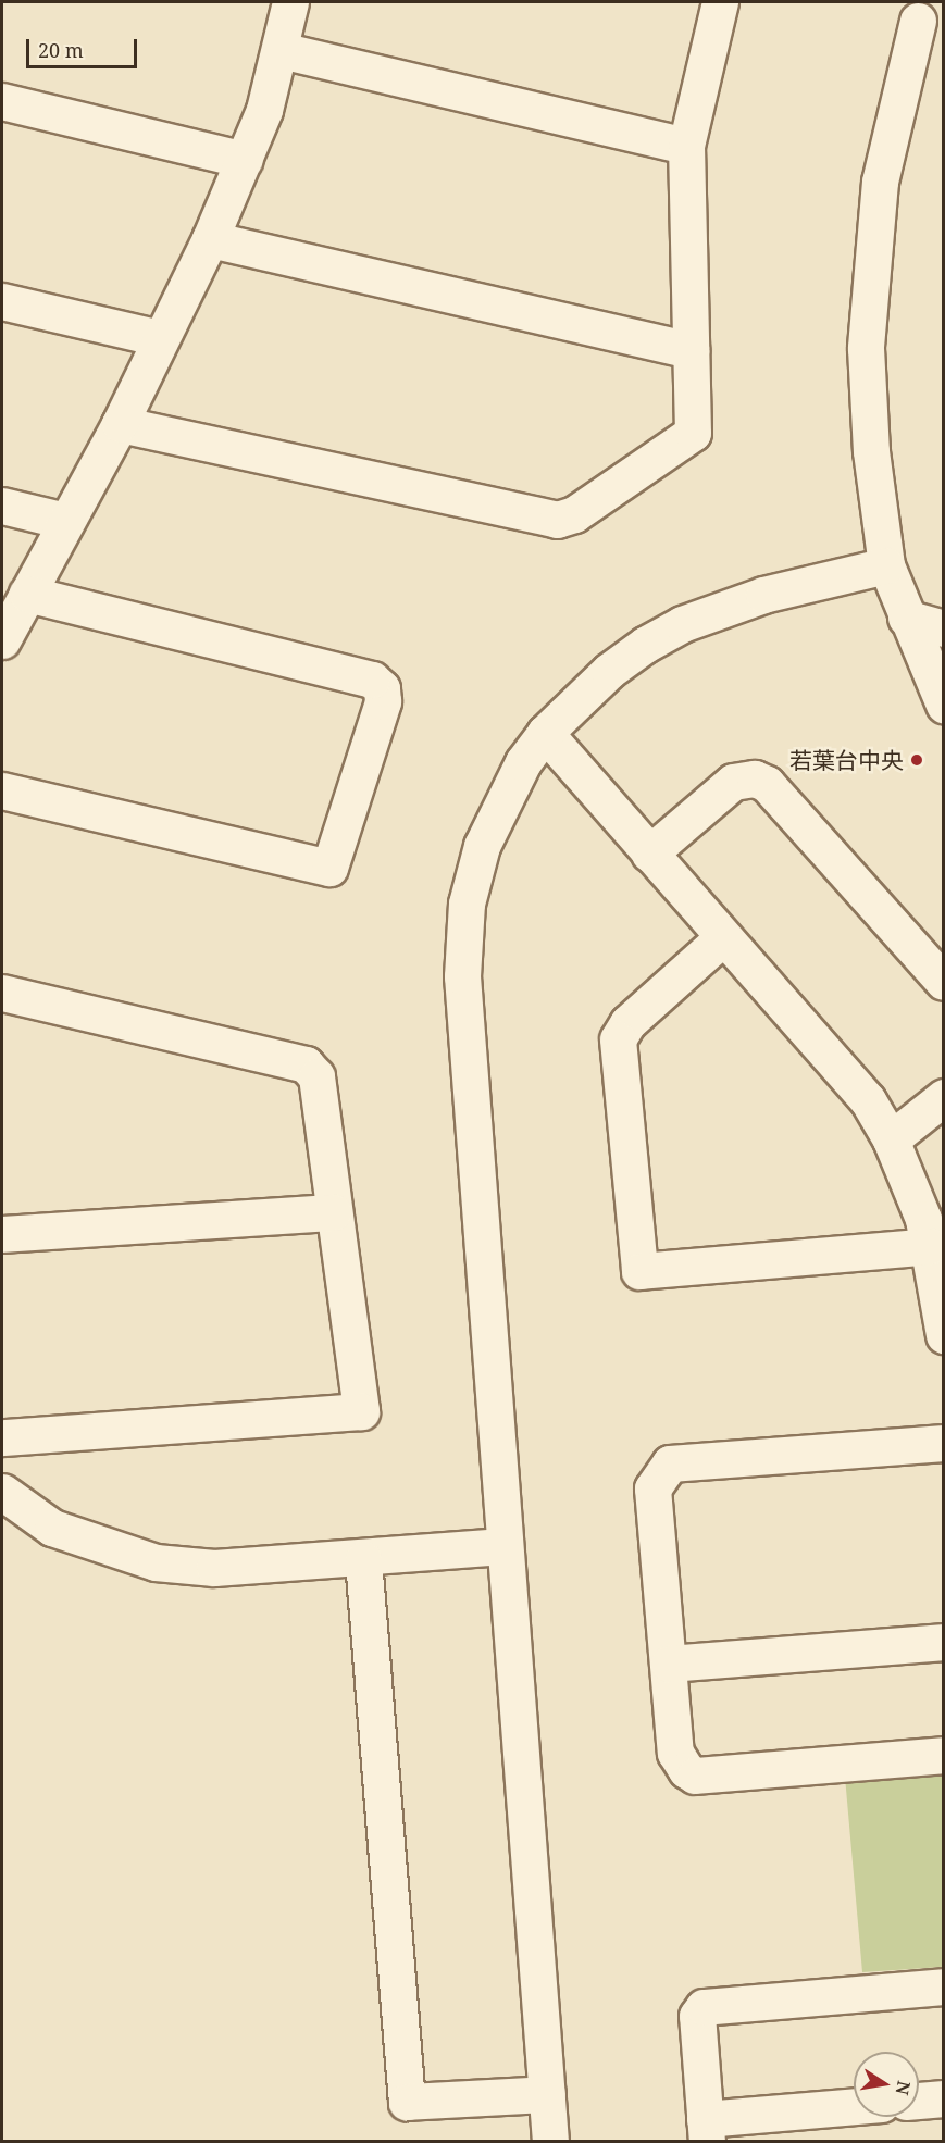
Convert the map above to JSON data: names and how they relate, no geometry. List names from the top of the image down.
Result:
{
  "places": ["若葉台中央"],
  "scale_bar": "20 m",
  "north": "right"
}
